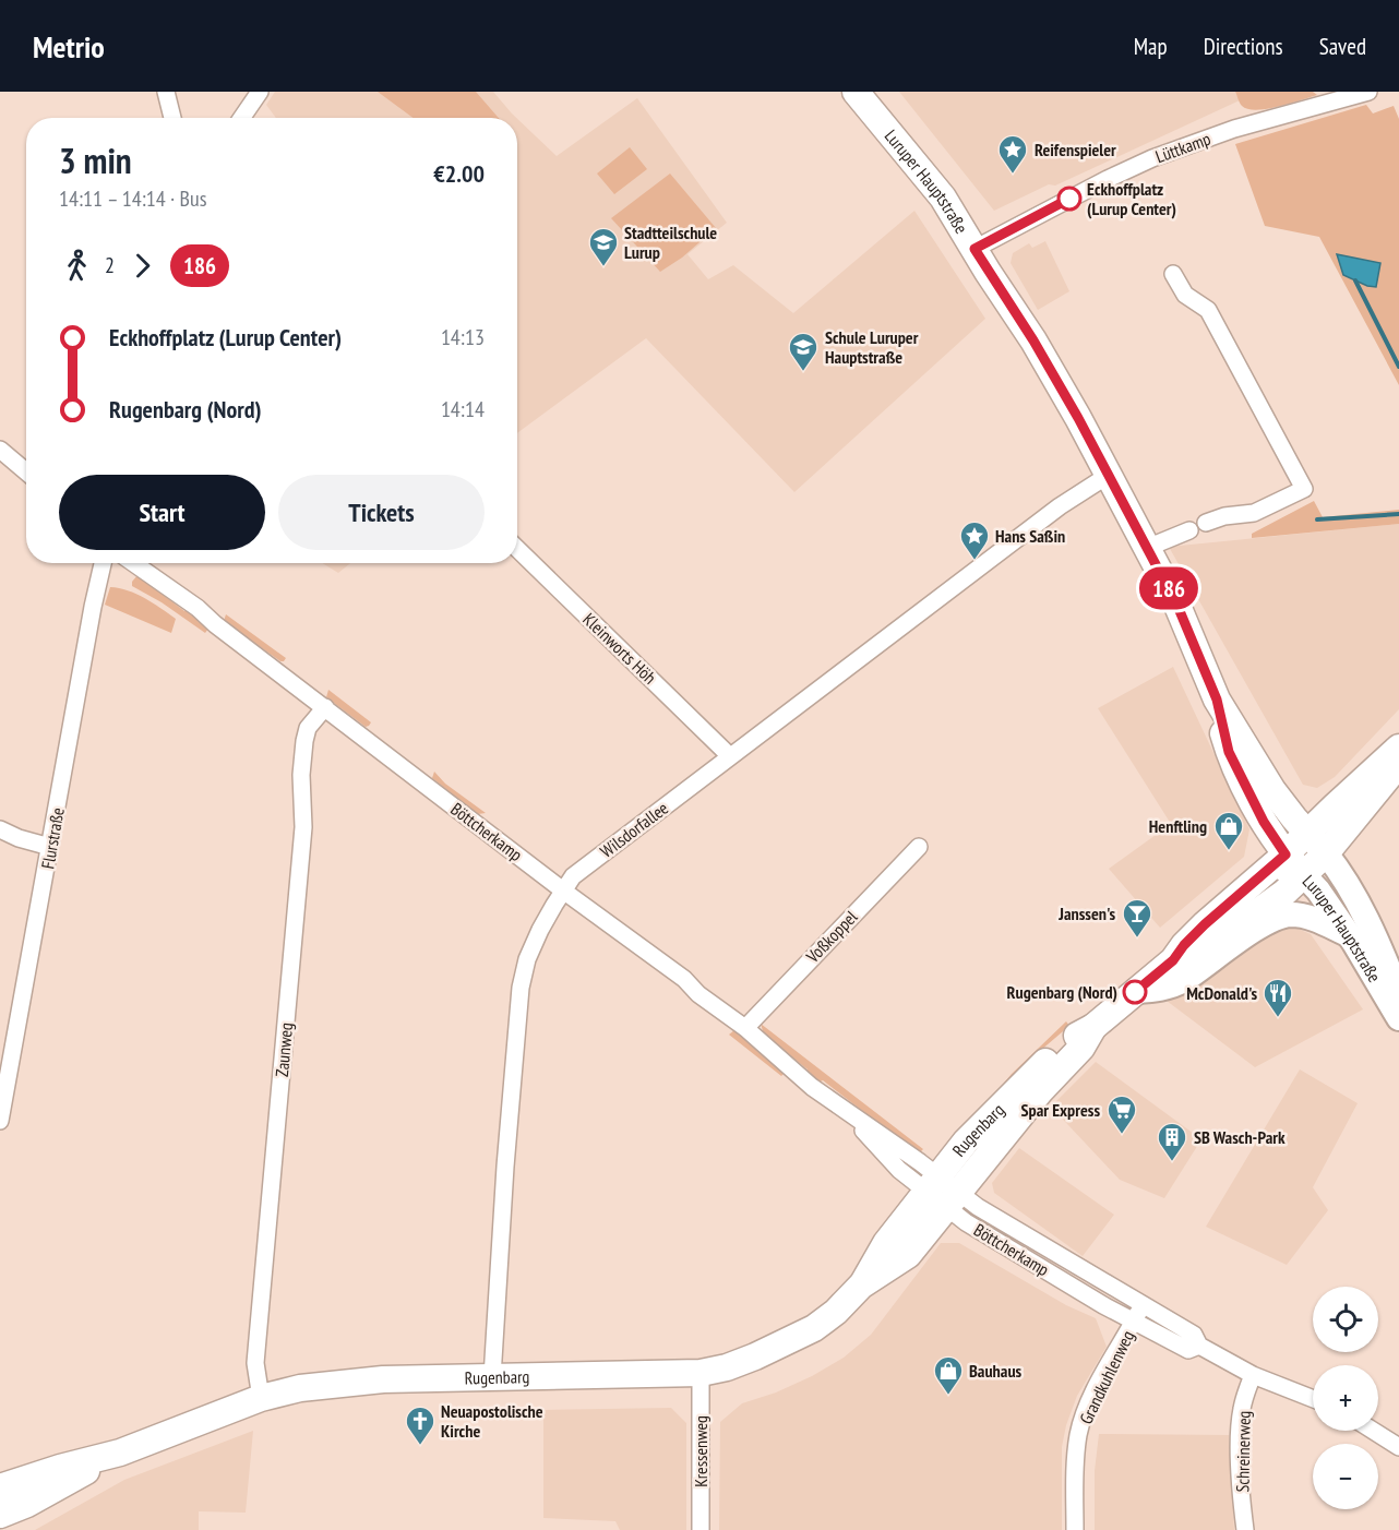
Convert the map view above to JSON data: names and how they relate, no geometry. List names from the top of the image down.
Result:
{
  "streets": {
    "main road": ["Luruper Hauptstraße", "Rugenbarg"],
    "street": [
      "Lüttkamp",
      "Kleinworts Höh",
      "Wilsdorfallee",
      "Böttcherkamp",
      "Flurstraße",
      "Voßkoppel",
      "Zaunweg",
      "Grandkuhlenweg",
      "Kressenweg",
      "Schreinerweg"
    ]
  },
  "crossings": [
    ["Lüttkamp", "Luruper Hauptstraße"],
    ["Luruper Hauptstraße", "Wilsdorfallee"],
    ["Luruper Hauptstraße", "Rugenbarg"],
    ["Kleinworts Höh", "Wilsdorfallee"],
    ["Wilsdorfallee", "Böttcherkamp"],
    ["Wilsdorfallee", "Rugenbarg"],
    ["Böttcherkamp", "Voßkoppel"],
    ["Böttcherkamp", "Zaunweg"],
    ["Böttcherkamp", "Rugenbarg"],
    ["Böttcherkamp", "Grandkuhlenweg"],
    ["Böttcherkamp", "Schreinerweg"],
    ["Zaunweg", "Rugenbarg"],
    ["Rugenbarg", "Kressenweg"]
  ],
  "places": {
    "place": ["Reifenspieler", "Hans Saßin"],
    "other": ["Eckhoffplatz (Lurup Center)", "Rugenbarg (Nord)"],
    "school or university": ["Stadtteilschule Lurup", "Schule Luruper Hauptstraße"],
    "shop": ["Henftling", "Bauhaus"],
    "bar": ["Janssen's"],
    "restaurant": ["McDonald's"],
    "supermarket": ["Spar Express"],
    "building": ["SB Wasch-Park"],
    "church": ["Neuapostolische Kirche"]
  },
  "lines": ["bus line 186"],
  "page": {
    "header": "Metrio",
    "nav": ["Map", "Directions", "Saved"],
    "on_map": "186",
    "heading": ["3 min", "14:11 – 14:14 · Bus", "€2.00"],
    "legs": ["2", "186"],
    "list": [
      {
        "name": "Eckhoffplatz (Lurup Center)",
        "value": "14:13"
      },
      {
        "name": "Rugenbarg (Nord)",
        "value": "14:14"
      }
    ],
    "buttons": ["Start", "Tickets"],
    "map_buttons": ["+", "−"]
  }
}
